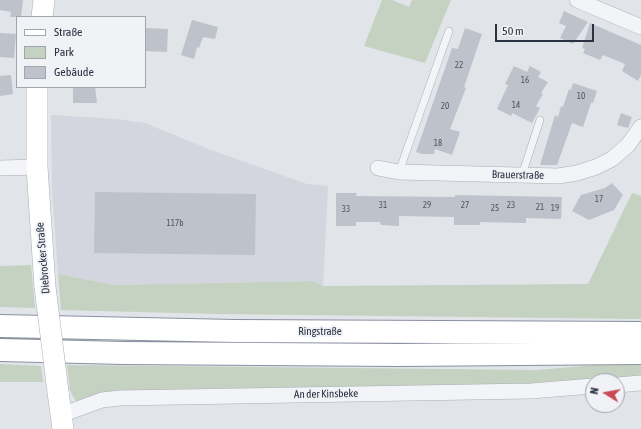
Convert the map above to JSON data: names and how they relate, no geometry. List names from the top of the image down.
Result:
{
  "streets": {
    "highway": ["Ringstraße"],
    "main road": ["Diebrocker Straße"],
    "street": ["Brauerstraße", "An der Kinsbeke"]
  },
  "crossings": [
    ["Diebrocker Straße", "An der Kinsbeke"]
  ],
  "house_numbers": [
    "22",
    "16",
    "10",
    "14",
    "20",
    "18",
    "17",
    "31",
    "29",
    "27",
    "23",
    "21",
    "25",
    "19",
    "33",
    "117b"
  ],
  "legend": ["Straße", "Park", "Gebäude"],
  "scale_bar": "50 m",
  "north": "left"
}
